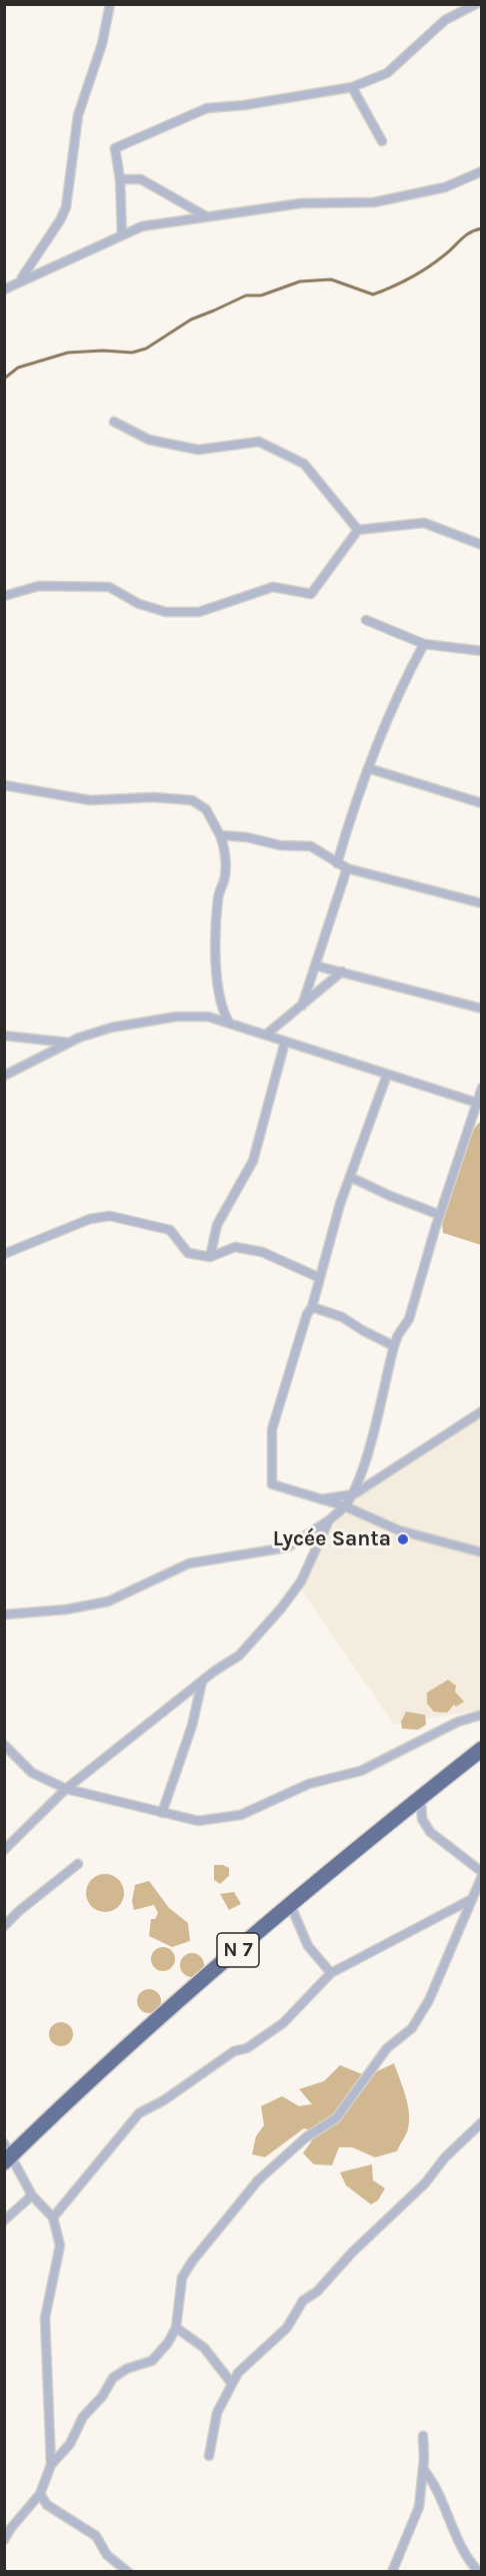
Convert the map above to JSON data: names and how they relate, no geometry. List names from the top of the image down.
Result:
{
  "streets": {
    "highway": ["N 7"]
  },
  "places": ["Lycée Santa"]
}
